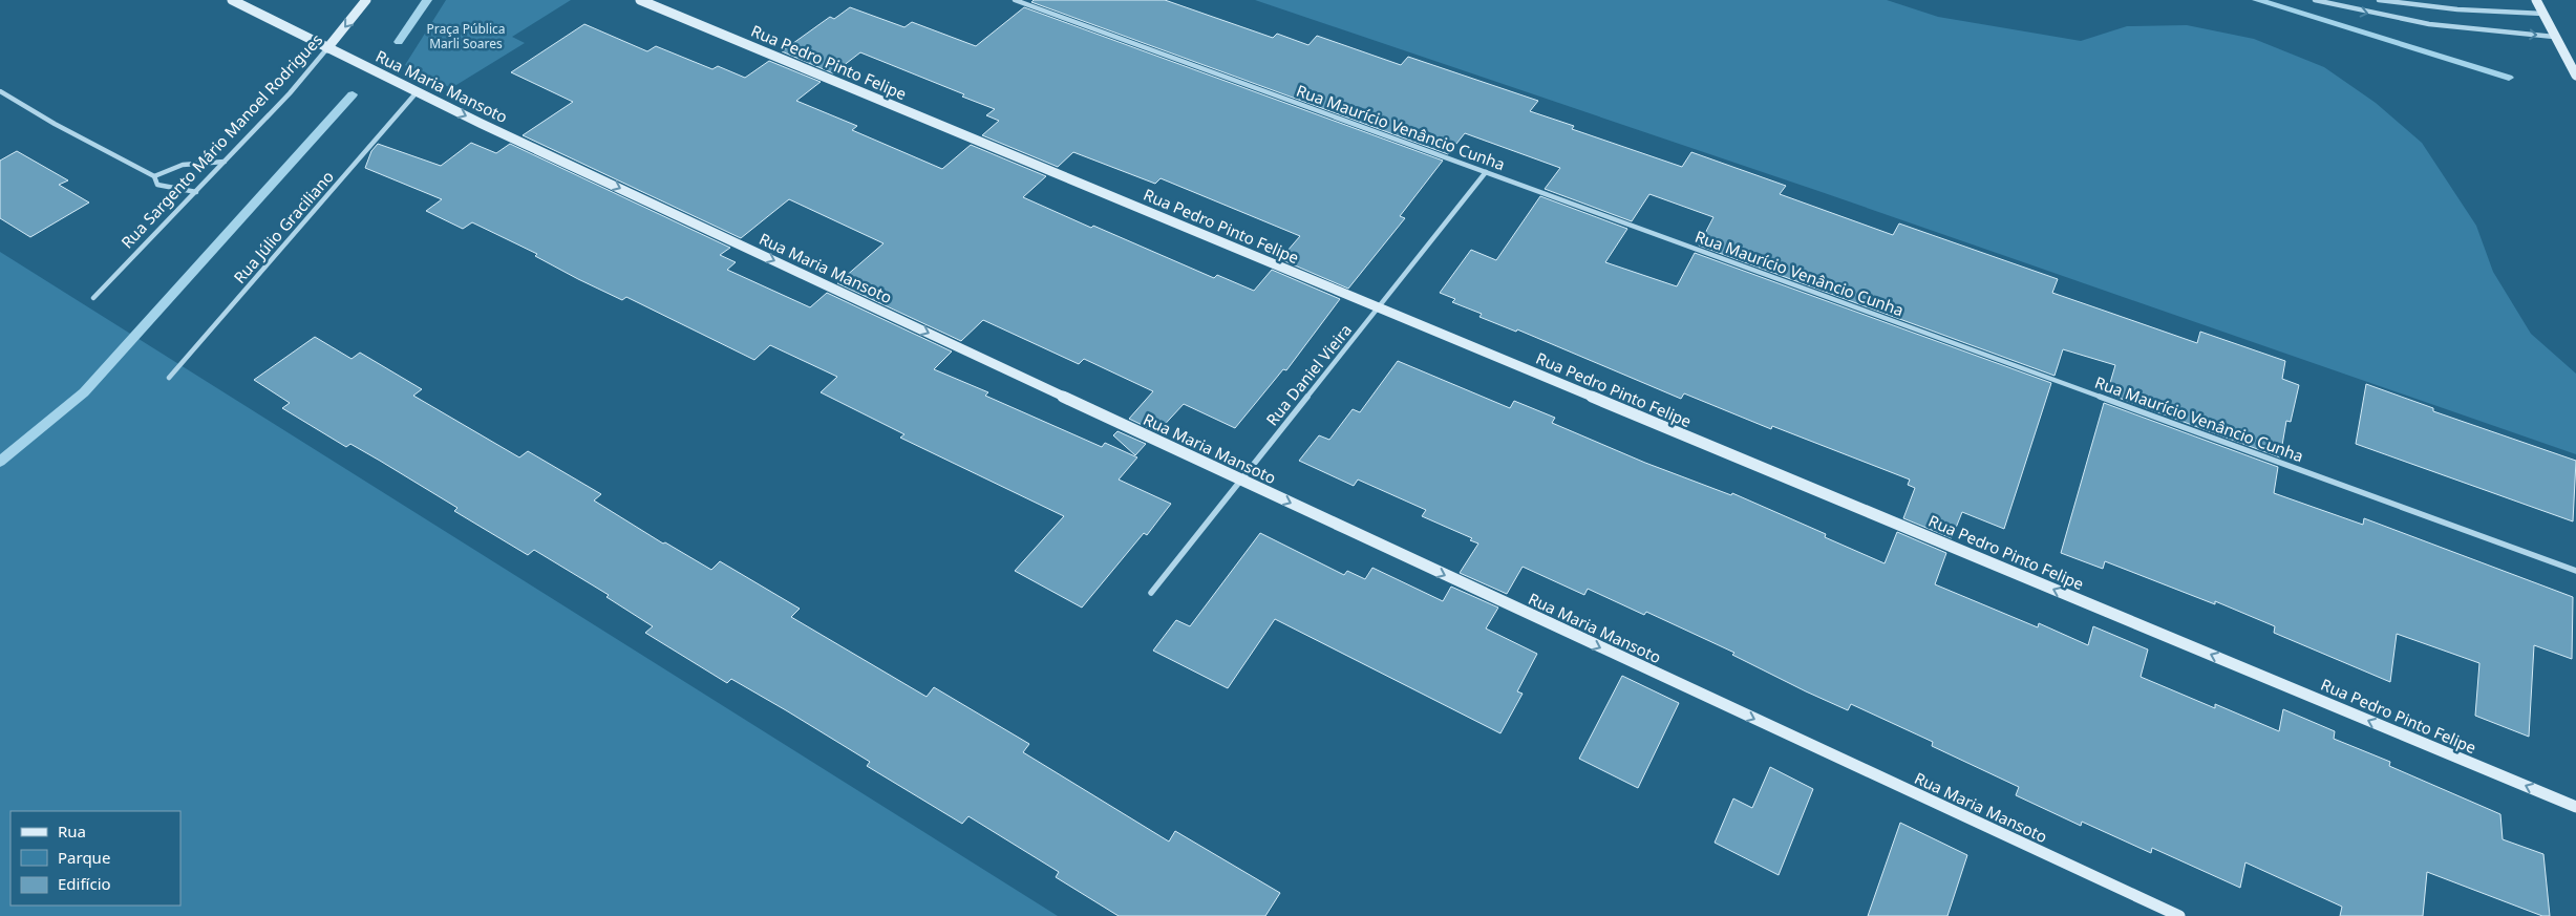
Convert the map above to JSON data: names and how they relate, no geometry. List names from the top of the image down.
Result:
{
  "streets": {
    "street": [
      "Rua Pedro Pinto Felipe",
      "Rua Maria Mansoto",
      "Rua Maurício Venâncio Cunha",
      "Rua Sargento Mário Manoel Rodrigues",
      "Rua Júlio Graciliano",
      "Rua Daniel Vieira"
    ]
  },
  "crossings": [
    ["Rua Pedro Pinto Felipe", "Rua Daniel Vieira"],
    ["Rua Maria Mansoto", "Rua Sargento Mário Manoel Rodrigues"],
    ["Rua Maria Mansoto", "Rua Júlio Graciliano"],
    ["Rua Maria Mansoto", "Rua Daniel Vieira"],
    ["Rua Maurício Venâncio Cunha", "Rua Daniel Vieira"]
  ],
  "one_way": ["Rua Pedro Pinto Felipe", "Rua Maria Mansoto"],
  "parks": ["Praça Pública Marli Soares"],
  "legend": ["Rua", "Parque", "Edifício"]
}
